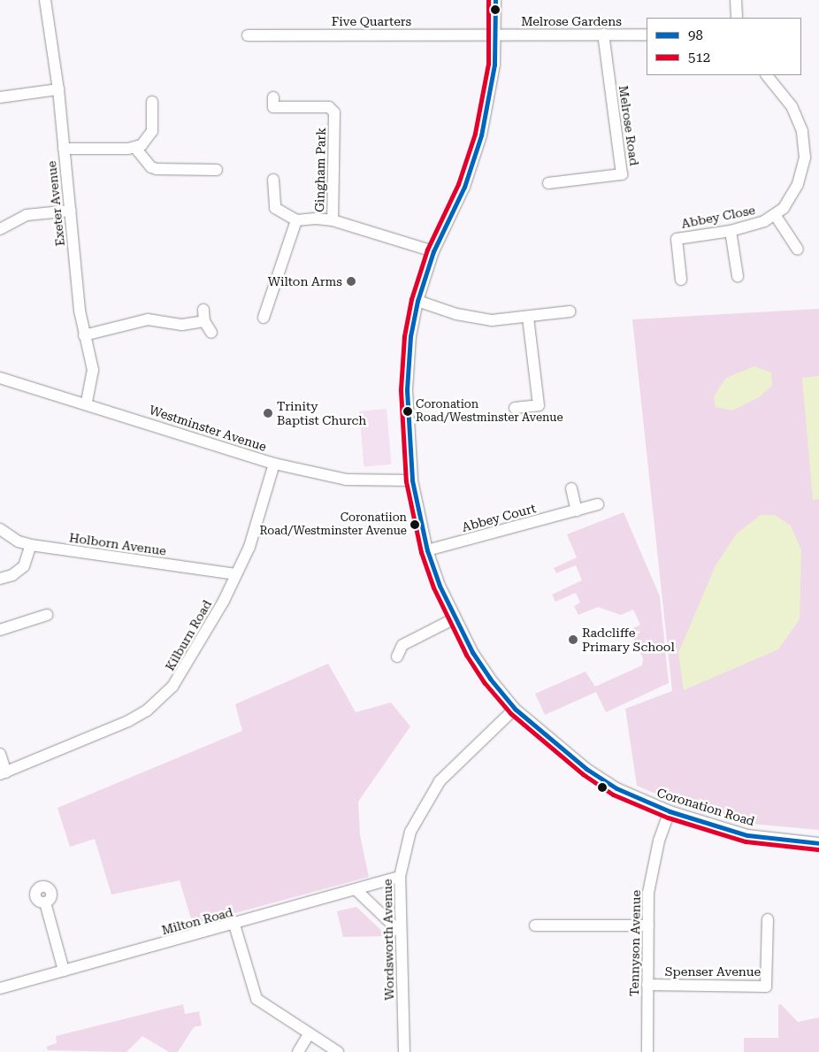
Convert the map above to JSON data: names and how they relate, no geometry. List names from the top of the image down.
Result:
{
  "streets": {
    "street": [
      "Five Quarters",
      "Melrose Gardens",
      "Melrose Road",
      "Gingham Park",
      "Exeter Avenue",
      "Abbey Close",
      "Westminster Avenue",
      "Abbey Court",
      "Holborn Avenue",
      "Kilburn Road",
      "Coronation Road",
      "Milton Road",
      "Wordsworth Avenue",
      "Tennyson Avenue",
      "Spenser Avenue"
    ]
  },
  "crossings": [
    ["Five Quarters", "Melrose Gardens"],
    ["Five Quarters", "Coronation Road"],
    ["Melrose Gardens", "Melrose Road"],
    ["Melrose Gardens", "Coronation Road"],
    ["Gingham Park", "Coronation Road"],
    ["Exeter Avenue", "Westminster Avenue"],
    ["Westminster Avenue", "Kilburn Road"],
    ["Westminster Avenue", "Coronation Road"],
    ["Abbey Court", "Coronation Road"],
    ["Holborn Avenue", "Kilburn Road"],
    ["Coronation Road", "Wordsworth Avenue"],
    ["Coronation Road", "Tennyson Avenue"],
    ["Milton Road", "Wordsworth Avenue"],
    ["Tennyson Avenue", "Spenser Avenue"]
  ],
  "places": [
    "Wilton Arms",
    "Coronation Road/Westminster Avenue",
    "Trinity Baptist Church",
    "Coronatiion Road/Westminster Avenue",
    "Radcliffe Primary School"
  ],
  "lines": ["transit line 98", "transit line 512"],
  "legend": ["98", "512"]
}
